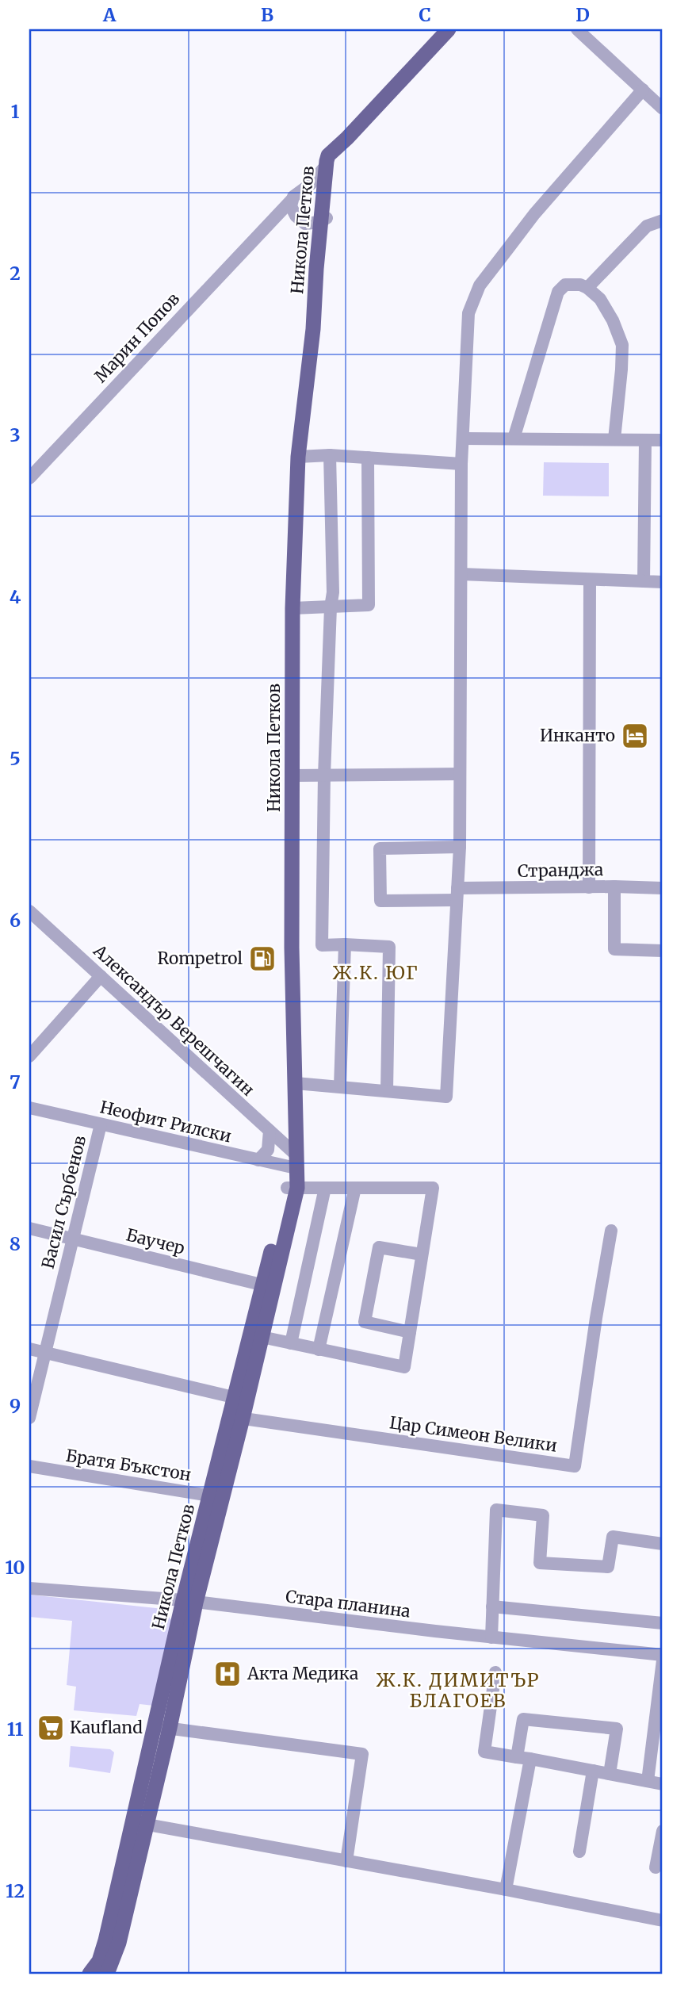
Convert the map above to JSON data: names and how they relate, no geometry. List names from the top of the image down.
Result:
{
  "streets": {
    "main road": ["Никола Петков"],
    "street": [
      "Марин Попов",
      "Странджа",
      "Александър Верешчагин",
      "Неофит Рилски",
      "Васил Сърбенов",
      "Баучер",
      "Цар Симеон Велики",
      "Братя Бъкстон",
      "Стара планина"
    ]
  },
  "crossings": [
    ["Никола Петков", "Марин Попов"],
    ["Никола Петков", "Александър Верешчагин"],
    ["Никола Петков", "Неофит Рилски"],
    ["Никола Петков", "Баучер"],
    ["Никола Петков", "Цар Симеон Велики"],
    ["Никола Петков", "Братя Бъкстон"],
    ["Никола Петков", "Стара планина"],
    ["Александър Верешчагин", "Неофит Рилски"],
    ["Неофит Рилски", "Васил Сърбенов"],
    ["Васил Сърбенов", "Баучер"]
  ],
  "districts": ["Ж.К. ЮГ", "Ж.К. ДИМИТЪР БЛАГОЕВ"],
  "places": {
    "hotel": ["Инканто"],
    "fuel station": ["Rompetrol"],
    "hospital": ["Акта Медика"],
    "supermarket": ["Kaufland"]
  },
  "grid": {
    "columns": [
      "A",
      "B",
      "C",
      "D"
    ],
    "rows": [
      "1",
      "2",
      "3",
      "4",
      "5",
      "6",
      "7",
      "8",
      "9",
      "10",
      "11",
      "12"
    ]
  }
}
